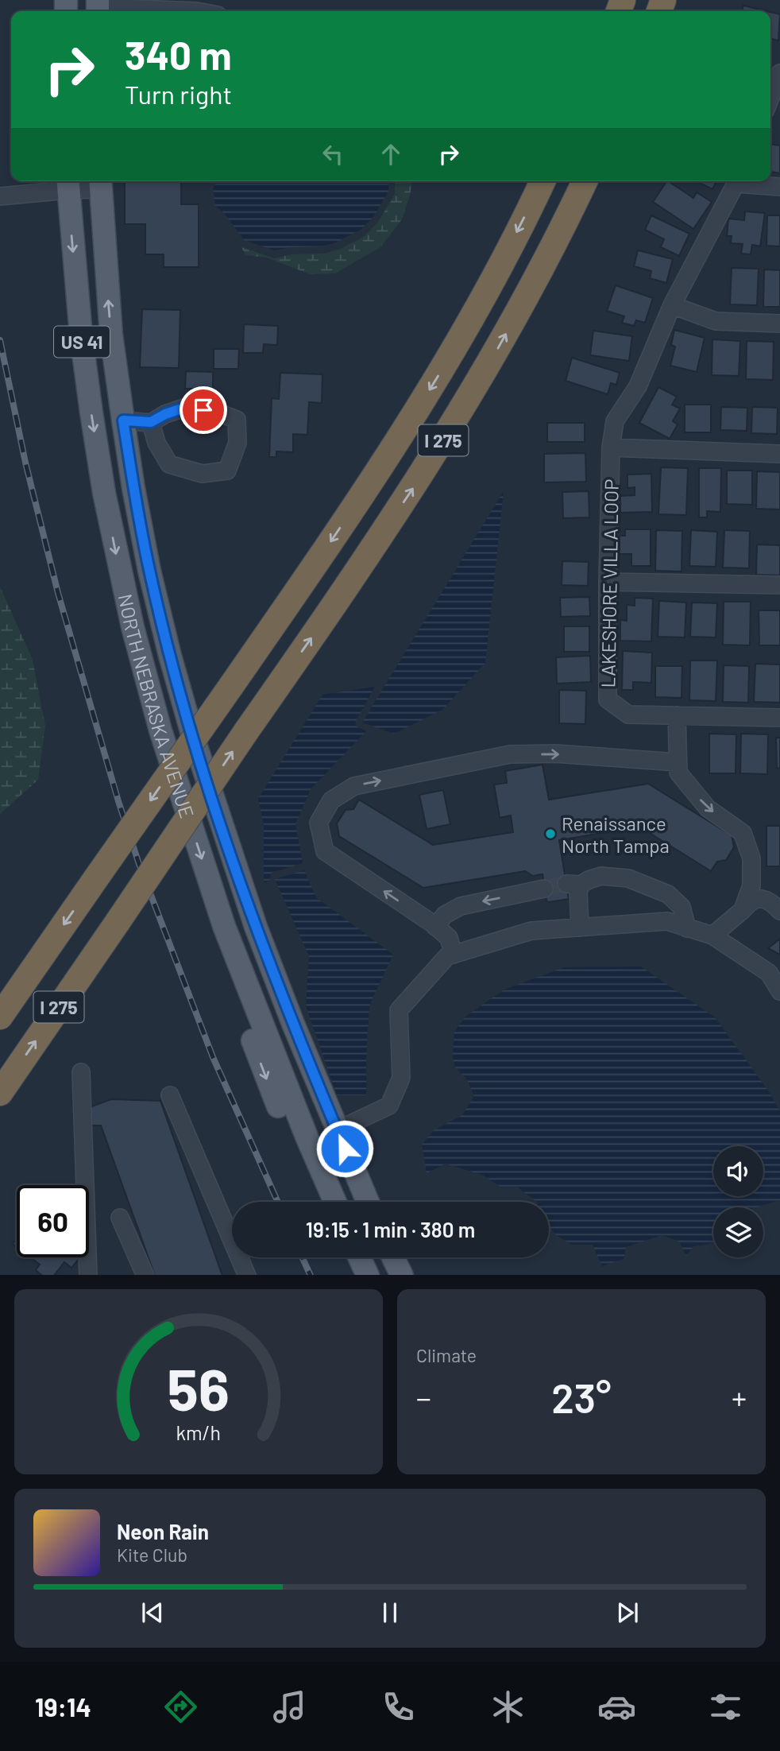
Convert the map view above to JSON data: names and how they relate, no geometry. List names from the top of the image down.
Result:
{
  "streets": {
    "highway": ["I 275"],
    "main road": ["US 41", "NORTH NEBRASKA AVENUE"],
    "street": ["LAKESHORE VILLA LOOP"]
  },
  "places": ["Renaissance North Tampa"],
  "page": {
    "turn": ["340 m", "Turn right"],
    "limit": "60",
    "trip": "19:15 · 1 min · 380 m",
    "tile": "Climate",
    "heat": ["−", "23°", "+"],
    "song": ["Neon Rain", "Kite Club"],
    "tabs": "19:14",
    "gauge": ["56", "km/h"]
  }
}
